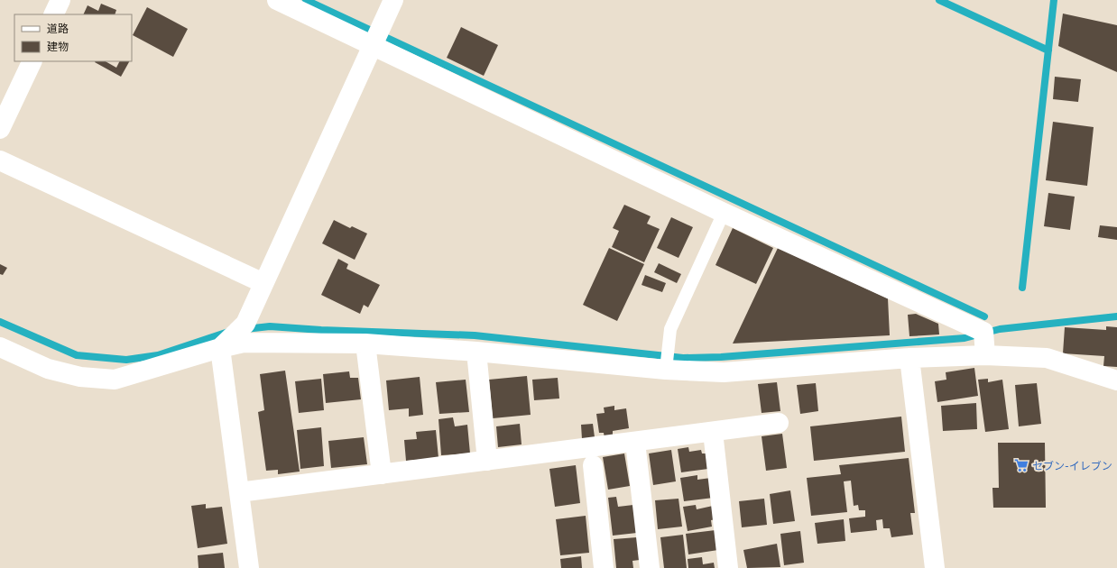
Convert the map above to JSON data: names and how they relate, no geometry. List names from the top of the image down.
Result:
{
  "places": {
    "supermarket": ["セブン-イレブン"]
  },
  "legend": ["道路", "建物"]
}
